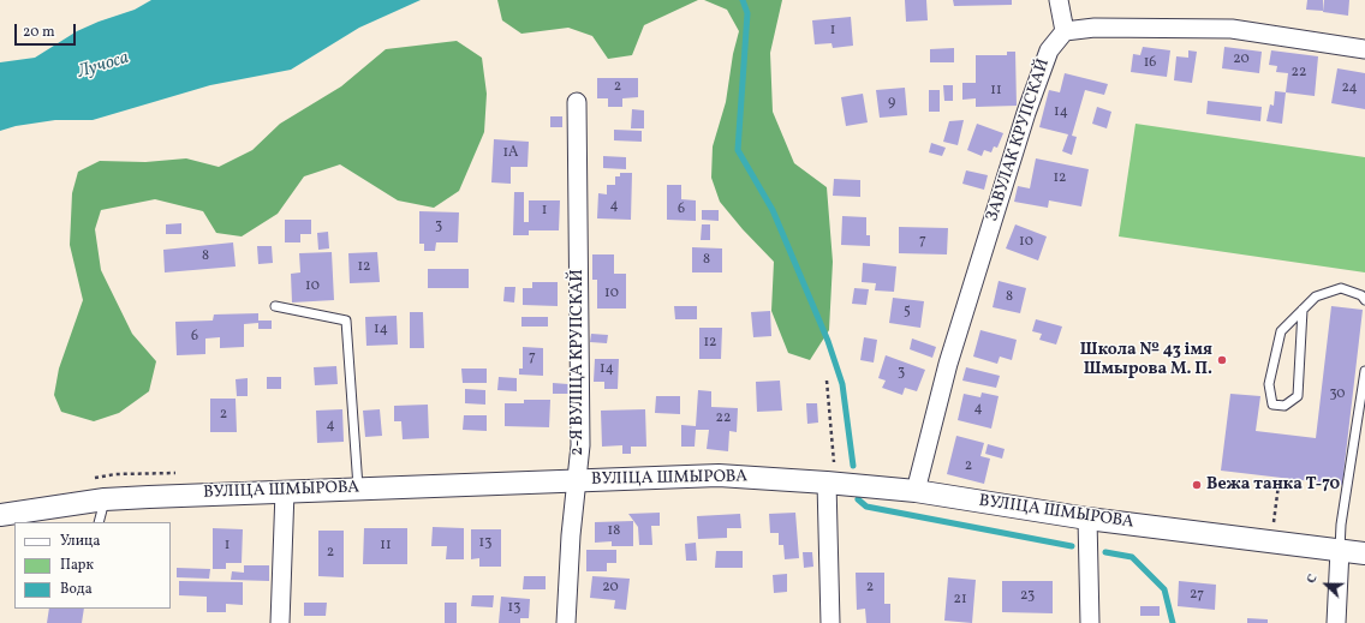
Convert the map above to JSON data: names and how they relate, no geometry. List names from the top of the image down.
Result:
{
  "streets": {
    "street": ["ЗАВУЛАК КРУПСКАЙ", "2-Я ВУЛІЦА КРУПСКАЙ", "ВУЛІЦА ШМЫРОВА"]
  },
  "crossings": [
    ["ЗАВУЛАК КРУПСКАЙ", "ВУЛІЦА ШМЫРОВА"],
    ["2-Я ВУЛІЦА КРУПСКАЙ", "ВУЛІЦА ШМЫРОВА"]
  ],
  "water": ["Лучоса"],
  "places": ["Школа № 43 імя Шмырова М. П.", "Вежа танка Т-70"],
  "house_numbers": [
    "1",
    "20",
    "16",
    "22",
    "2",
    "24",
    "11",
    "9",
    "14",
    "1А",
    "12",
    "4",
    "6",
    "1",
    "3",
    "7",
    "10",
    "8",
    "8",
    "12",
    "10",
    "10",
    "8",
    "5",
    "14",
    "6",
    "12",
    "7",
    "14",
    "3",
    "30",
    "4",
    "2",
    "22",
    "4",
    "2",
    "18",
    "13",
    "1",
    "11",
    "2",
    "20",
    "2",
    "27",
    "23",
    "21",
    "13"
  ],
  "legend": ["Улица", "Парк", "Вода"],
  "scale_bar": "20 m",
  "north": "left"
}
